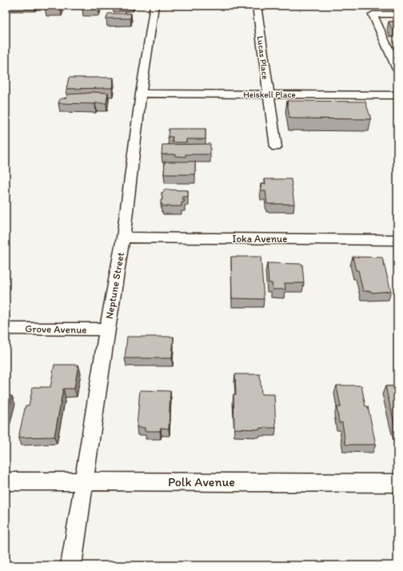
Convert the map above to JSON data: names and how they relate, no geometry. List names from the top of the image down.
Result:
{
  "streets": {
    "street": [
      "Lucas Place",
      "Heiskell Place",
      "Ioka Avenue",
      "Neptune Street",
      "Grove Avenue",
      "Polk Avenue"
    ]
  },
  "crossings": [
    ["Lucas Place", "Heiskell Place"],
    ["Heiskell Place", "Neptune Street"],
    ["Ioka Avenue", "Neptune Street"],
    ["Neptune Street", "Grove Avenue"],
    ["Neptune Street", "Polk Avenue"]
  ]
}
